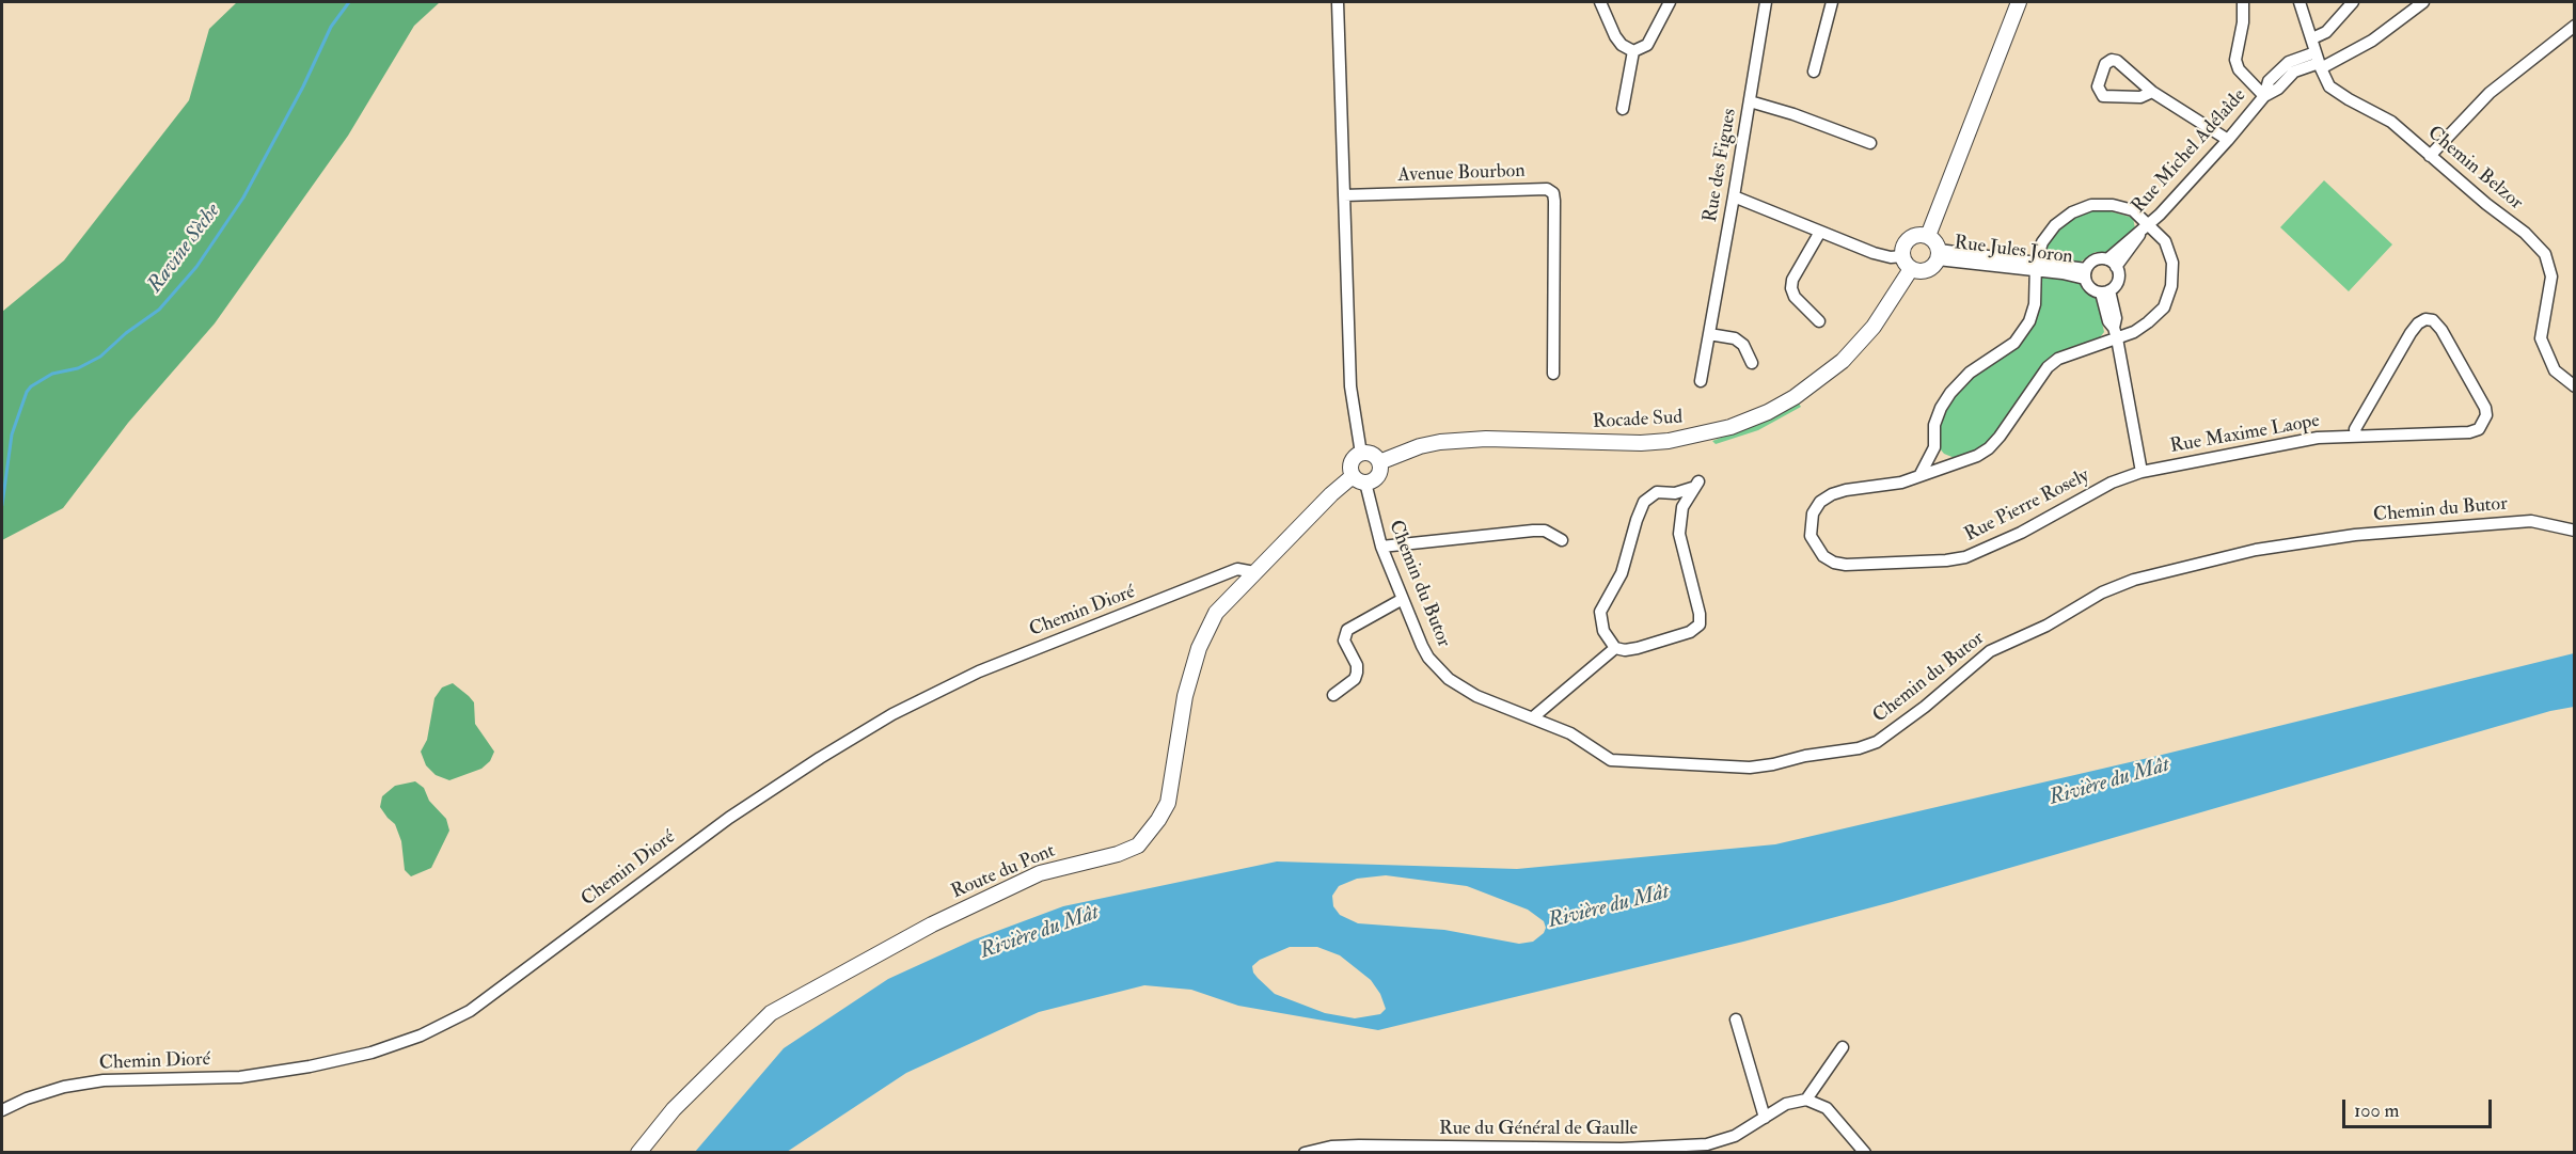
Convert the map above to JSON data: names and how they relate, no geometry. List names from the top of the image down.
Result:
{
  "streets": {
    "main road": ["Rocade Sud", "Route du Pont"],
    "street": [
      "Rue Michel Adélaîde",
      "Rue des Figues",
      "Chemin Belzor",
      "Avenue Bourbon",
      "Rue Jules Joron",
      "Rue Maxime Laope",
      "Rue Pierre Rosely",
      "Chemin du Butor",
      "Chemin Dioré",
      "Rue du Général de Gaulle"
    ]
  },
  "crossings": [
    ["Rue Michel Adélaîde", "Chemin Belzor"],
    ["Rue Michel Adélaîde", "Rue Jules Joron"],
    ["Rue Michel Adélaîde", "Rue Pierre Rosely"],
    ["Rue Jules Joron", "Rocade Sud"],
    ["Rue Jules Joron", "Rue Pierre Rosely"],
    ["Rocade Sud", "Chemin du Butor"],
    ["Rocade Sud", "Route du Pont"],
    ["Rue Maxime Laope", "Rue Pierre Rosely"],
    ["Chemin du Butor", "Route du Pont"],
    ["Chemin Dioré", "Route du Pont"]
  ],
  "water": ["Ravine Sèche", "Rivière du Mât"],
  "scale_bar": "100 m"
}
